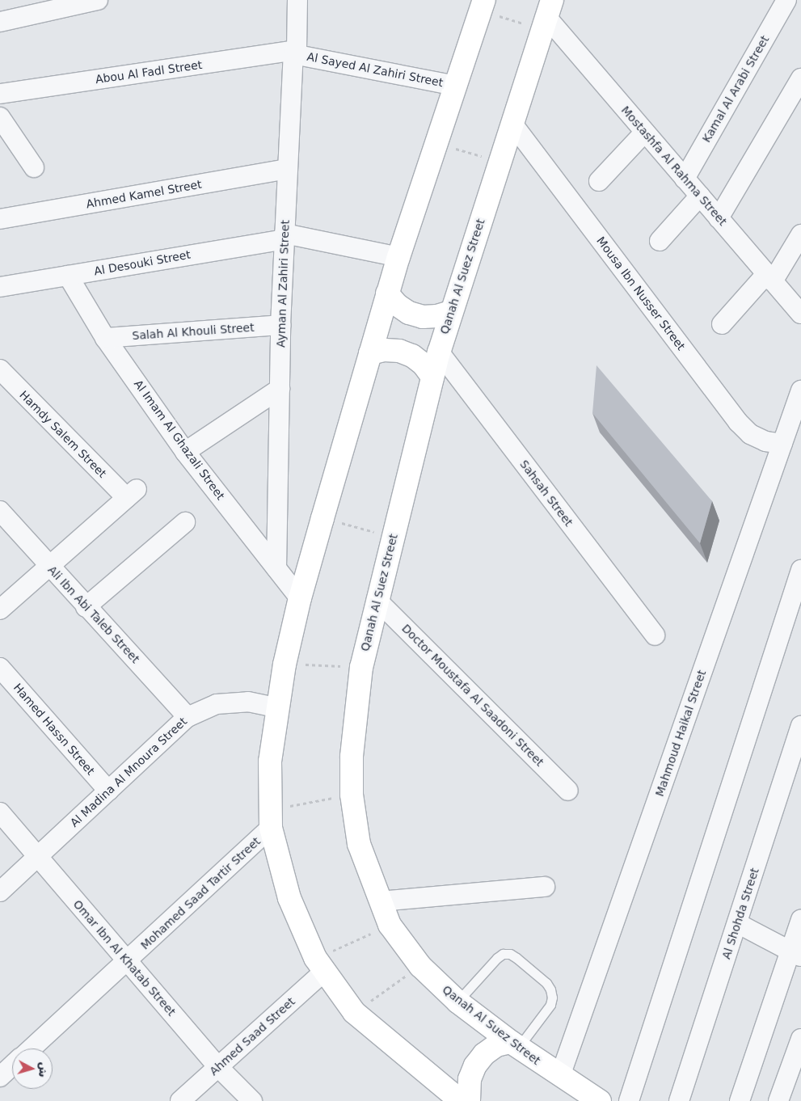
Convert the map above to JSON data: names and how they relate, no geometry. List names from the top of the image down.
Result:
{
  "streets": {
    "main road": ["Qanah Al Suez Street"],
    "street": [
      "Al Sayed Al Zahiri Street",
      "Abou Al Fadl Street",
      "Kamal Al Arabi Street",
      "Mostashfa Al Rahma Street",
      "Ahmed Kamel Street",
      "Al Desouki Street",
      "Ayman Al Zahiri Street",
      "Mousa Ibn Nusser Street",
      "Salah Al Khouli Street",
      "Hamdy Salem Street",
      "Al Imam Al Ghazali Street",
      "Sahsah Street",
      "Ali Ibn Abi Taleb Street",
      "Doctor Moustafa Al Saadoni Street",
      "Hamed Hassn Street",
      "Mahmoud Haikal Street",
      "Al Madina Al Mnoura Street",
      "Mohamed Saad Tartir Street",
      "Al Shohda Street",
      "Omar Ibn Al Khatab Street",
      "Ahmed Saad Street"
    ]
  },
  "crossings": [
    ["Al Sayed Al Zahiri Street", "Abou Al Fadl Street"],
    ["Al Sayed Al Zahiri Street", "Ayman Al Zahiri Street"],
    ["Abou Al Fadl Street", "Ayman Al Zahiri Street"],
    ["Kamal Al Arabi Street", "Mostashfa Al Rahma Street"],
    ["Mostashfa Al Rahma Street", "Qanah Al Suez Street"],
    ["Ahmed Kamel Street", "Ayman Al Zahiri Street"],
    ["Al Desouki Street", "Ayman Al Zahiri Street"],
    ["Al Desouki Street", "Al Imam Al Ghazali Street"],
    ["Qanah Al Suez Street", "Mousa Ibn Nusser Street"],
    ["Qanah Al Suez Street", "Sahsah Street"],
    ["Qanah Al Suez Street", "Doctor Moustafa Al Saadoni Street"],
    ["Qanah Al Suez Street", "Mahmoud Haikal Street"],
    ["Ayman Al Zahiri Street", "Salah Al Khouli Street"],
    ["Ayman Al Zahiri Street", "Al Imam Al Ghazali Street"],
    ["Mousa Ibn Nusser Street", "Mahmoud Haikal Street"],
    ["Salah Al Khouli Street", "Al Imam Al Ghazali Street"],
    ["Hamdy Salem Street", "Ali Ibn Abi Taleb Street"],
    ["Ali Ibn Abi Taleb Street", "Al Madina Al Mnoura Street"],
    ["Hamed Hassn Street", "Al Madina Al Mnoura Street"],
    ["Al Madina Al Mnoura Street", "Omar Ibn Al Khatab Street"],
    ["Mohamed Saad Tartir Street", "Omar Ibn Al Khatab Street"],
    ["Omar Ibn Al Khatab Street", "Ahmed Saad Street"]
  ],
  "north": "right"
}
